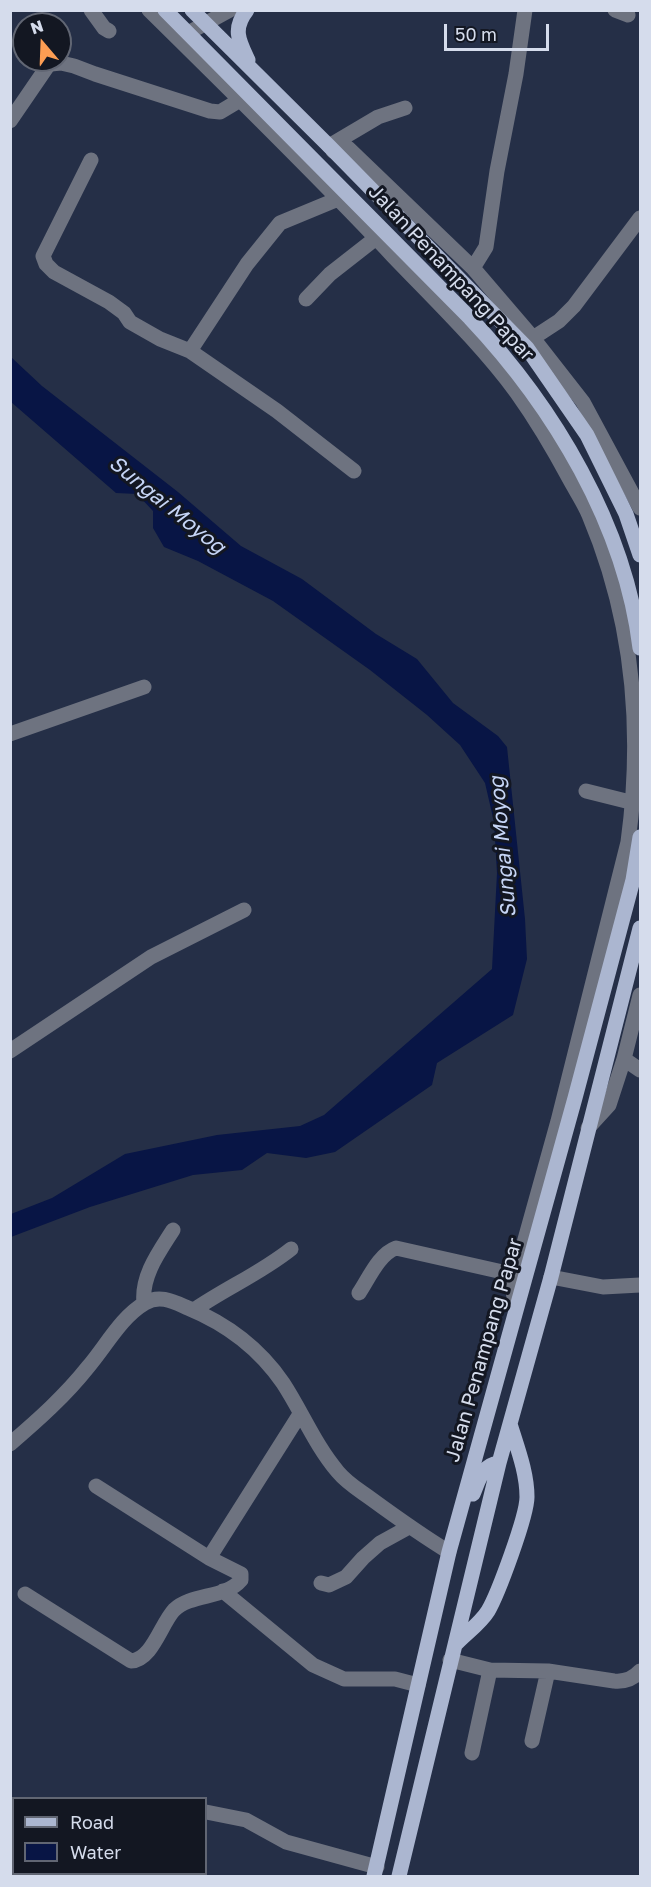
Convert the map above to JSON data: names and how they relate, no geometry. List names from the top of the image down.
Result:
{
  "streets": {
    "main road": ["Jalan Penampang Papar"]
  },
  "water": ["Sungai Moyog"],
  "legend": ["Road", "Water"],
  "scale_bar": "50 m",
  "north": "top"
}
